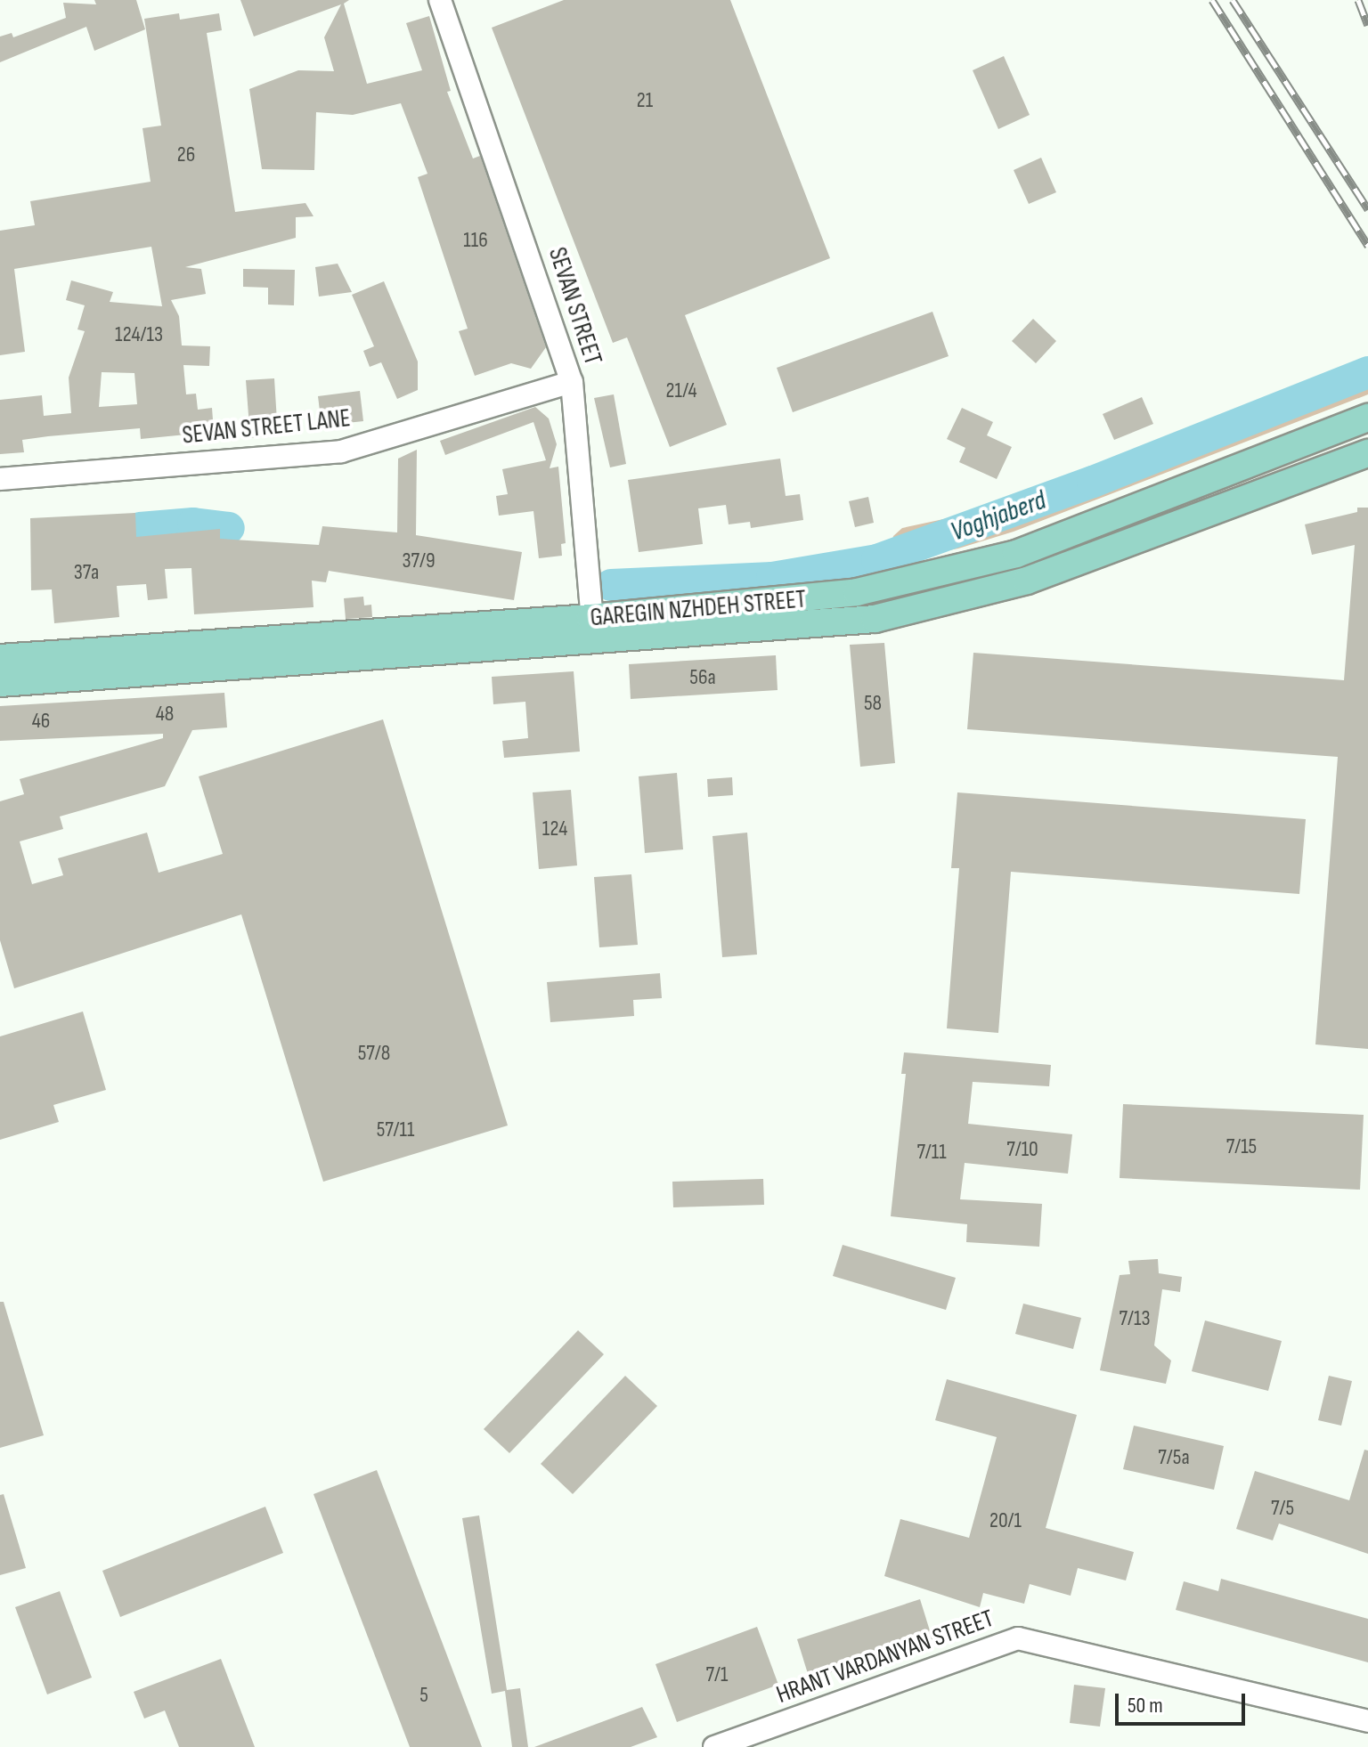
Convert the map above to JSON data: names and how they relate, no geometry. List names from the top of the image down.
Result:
{
  "streets": {
    "main road": ["GAREGIN NZHDEH STREET"],
    "street": ["SEVAN STREET", "SEVAN STREET LANE", "HRANT VARDANYAN STREET"]
  },
  "crossings": [
    ["SEVAN STREET", "SEVAN STREET LANE"],
    ["SEVAN STREET", "GAREGIN NZHDEH STREET"]
  ],
  "water": ["Voghjaberd"],
  "house_numbers": [
    "21",
    "26",
    "116",
    "124/13",
    "21/4",
    "37/9",
    "37a",
    "56a",
    "58",
    "48",
    "46",
    "124",
    "57/8",
    "57/11",
    "7/15",
    "7/10",
    "7/11",
    "7/13",
    "7/5a",
    "7/5",
    "20/1",
    "7/1",
    "5"
  ],
  "scale_bar": "50 m"
}
